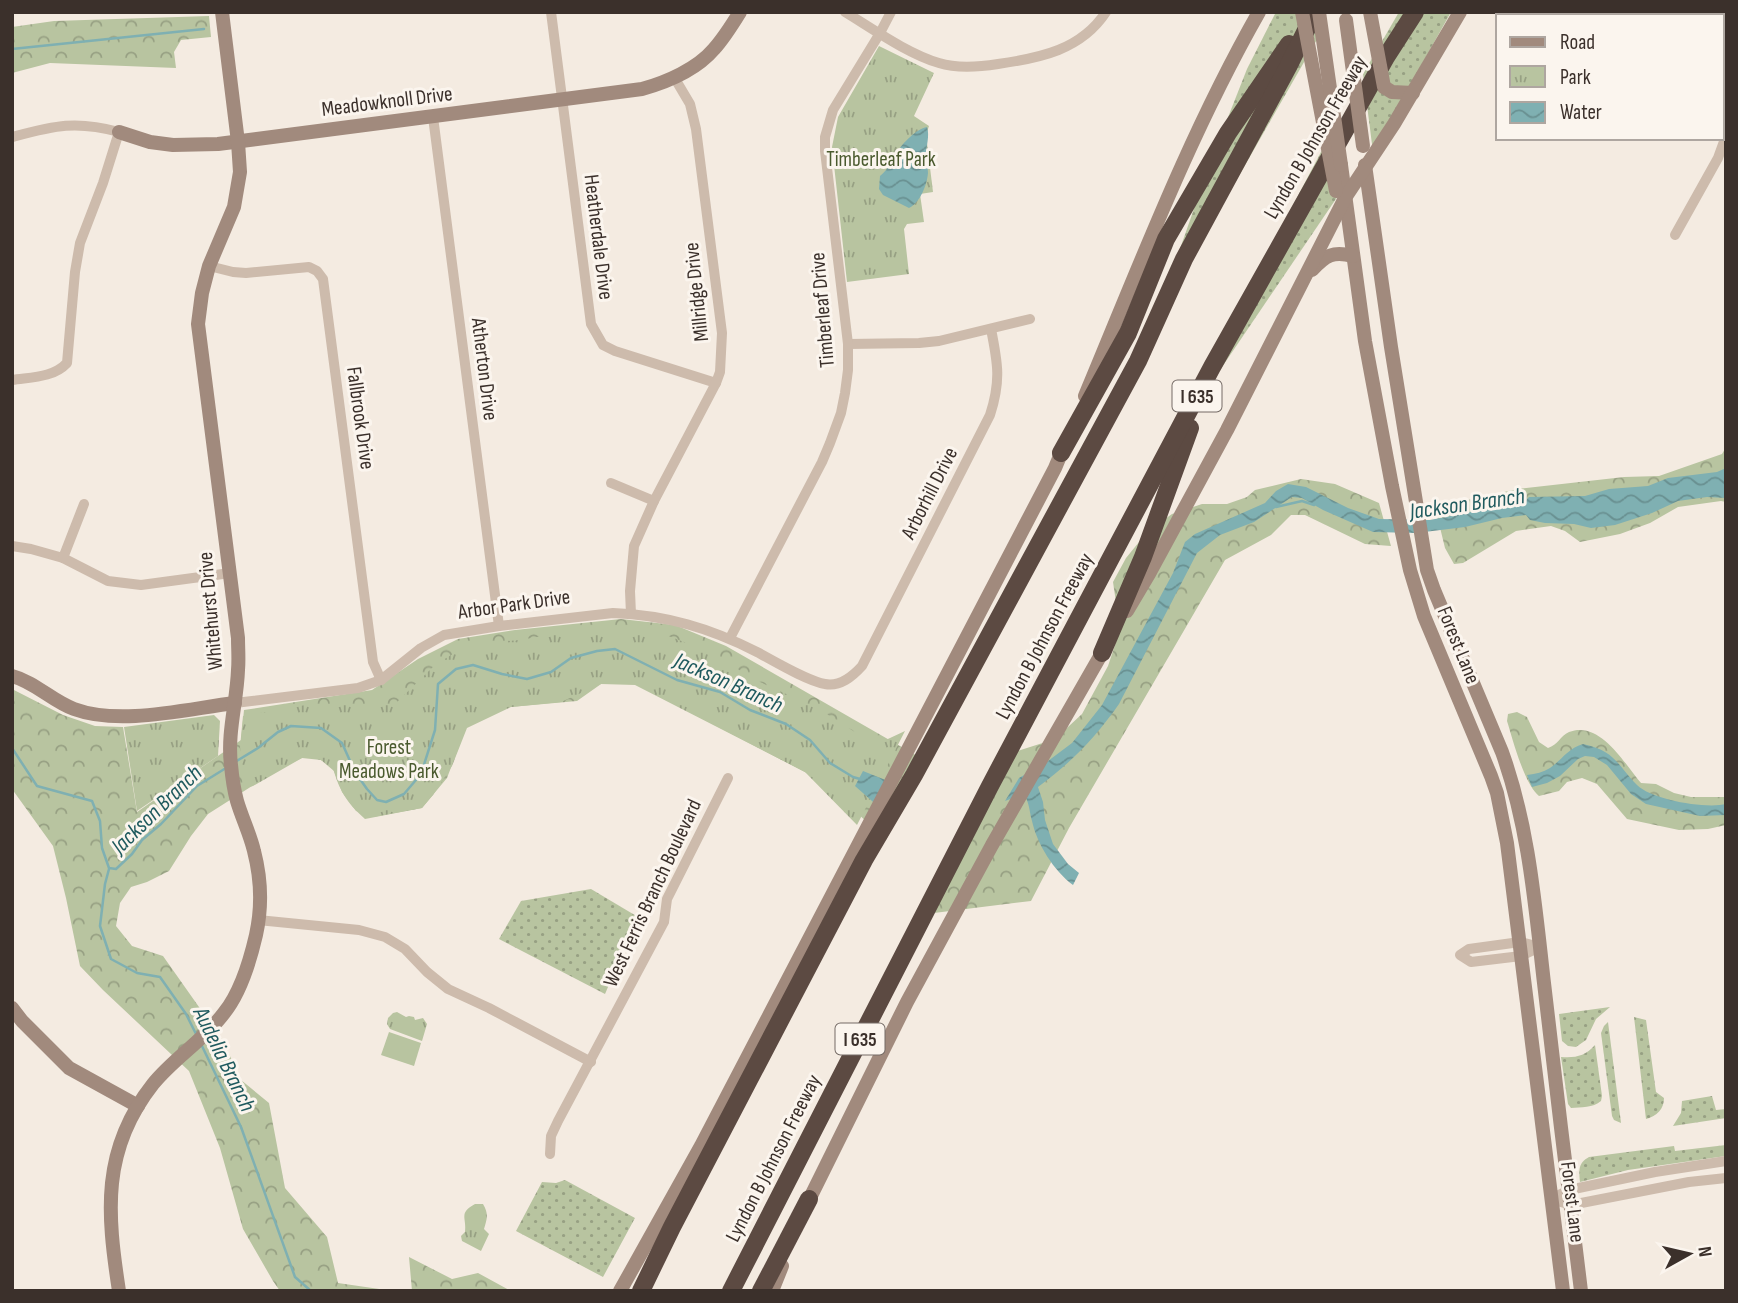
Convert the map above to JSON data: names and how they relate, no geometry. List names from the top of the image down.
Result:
{
  "streets": {
    "highway": ["Lyndon B Johnson Freeway", "I 635"],
    "main road": [
      "Meadowknoll Drive",
      "Arbor Park Drive",
      "Whitehurst Drive",
      "Forest Lane"
    ],
    "street": [
      "Heatherdale Drive",
      "Millridge Drive",
      "Timberleaf Drive",
      "Atherton Drive",
      "Fallbrook Drive",
      "Arborhill Drive",
      "West Ferris Branch Boulevard"
    ]
  },
  "crossings": [
    ["Meadowknoll Drive", "Heatherdale Drive"],
    ["Meadowknoll Drive", "Millridge Drive"],
    ["Meadowknoll Drive", "Atherton Drive"],
    ["Meadowknoll Drive", "Whitehurst Drive"],
    ["Heatherdale Drive", "Millridge Drive"],
    ["Millridge Drive", "Arbor Park Drive"],
    ["Timberleaf Drive", "Arbor Park Drive"],
    ["Atherton Drive", "Arbor Park Drive"],
    ["Fallbrook Drive", "Arbor Park Drive"],
    ["Fallbrook Drive", "Whitehurst Drive"],
    ["Arborhill Drive", "Arbor Park Drive"],
    ["Arbor Park Drive", "Whitehurst Drive"]
  ],
  "water": ["Jackson Branch", "Audelia Branch"],
  "parks": ["Timberleaf Park", "Forest Meadows Park"],
  "legend": ["Road", "Park", "Water"],
  "north": "right"
}
